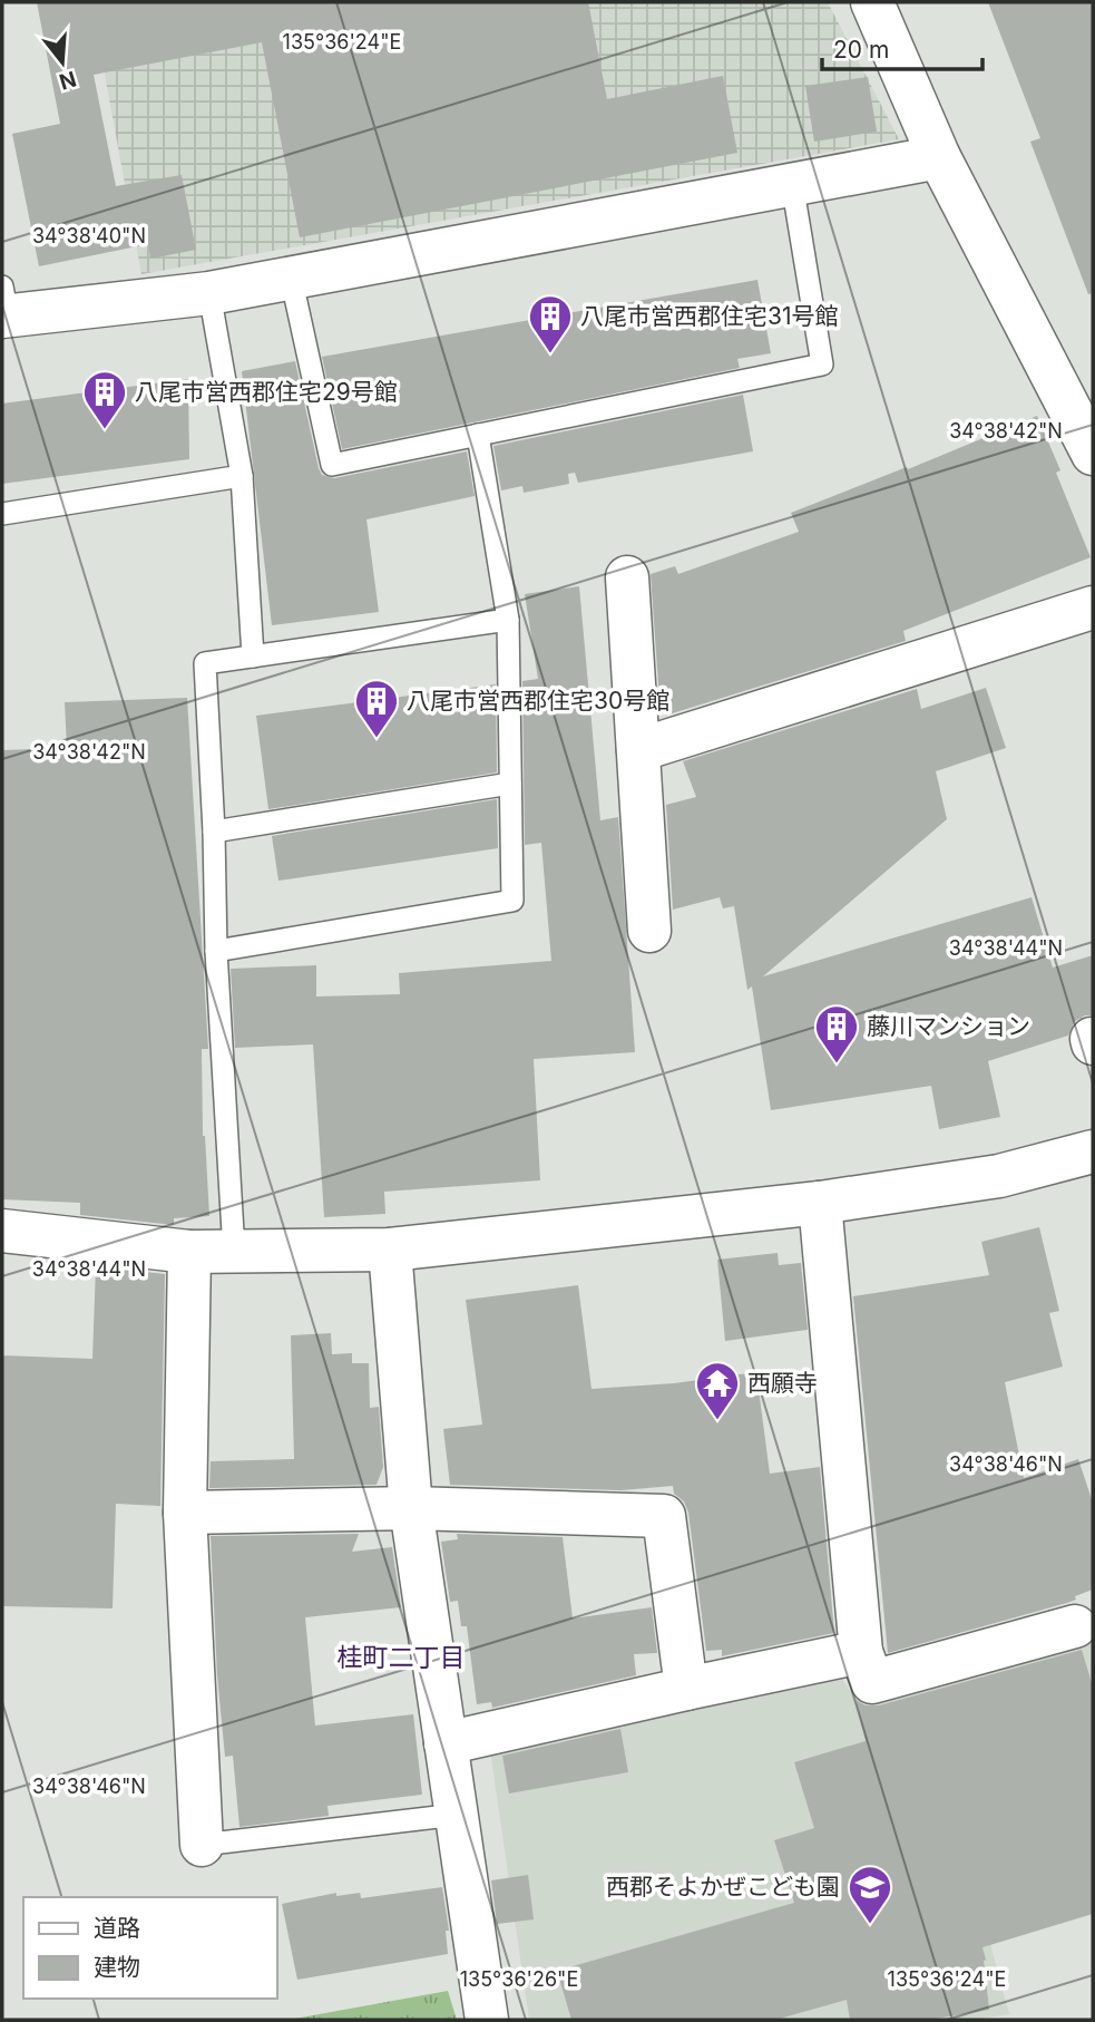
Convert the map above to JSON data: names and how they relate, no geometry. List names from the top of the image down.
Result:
{
  "districts": ["桂町二丁目"],
  "places": {
    "building": [
      "八尾市営西郡住宅31号館",
      "八尾市営西郡住宅29号館",
      "八尾市営西郡住宅30号館",
      "藤川マンション"
    ],
    "temple": ["西願寺"],
    "school or university": ["西郡そよかぜこども園"]
  },
  "legend": ["道路", "建物"],
  "scale_bar": "20 m",
  "north": "bottom",
  "coordinates": [
    "135°36'24\"E",
    "34°38'40\"N",
    "34°38'42\"N",
    "34°38'44\"N",
    "34°38'46\"N",
    "135°36'26\"E"
  ]
}
